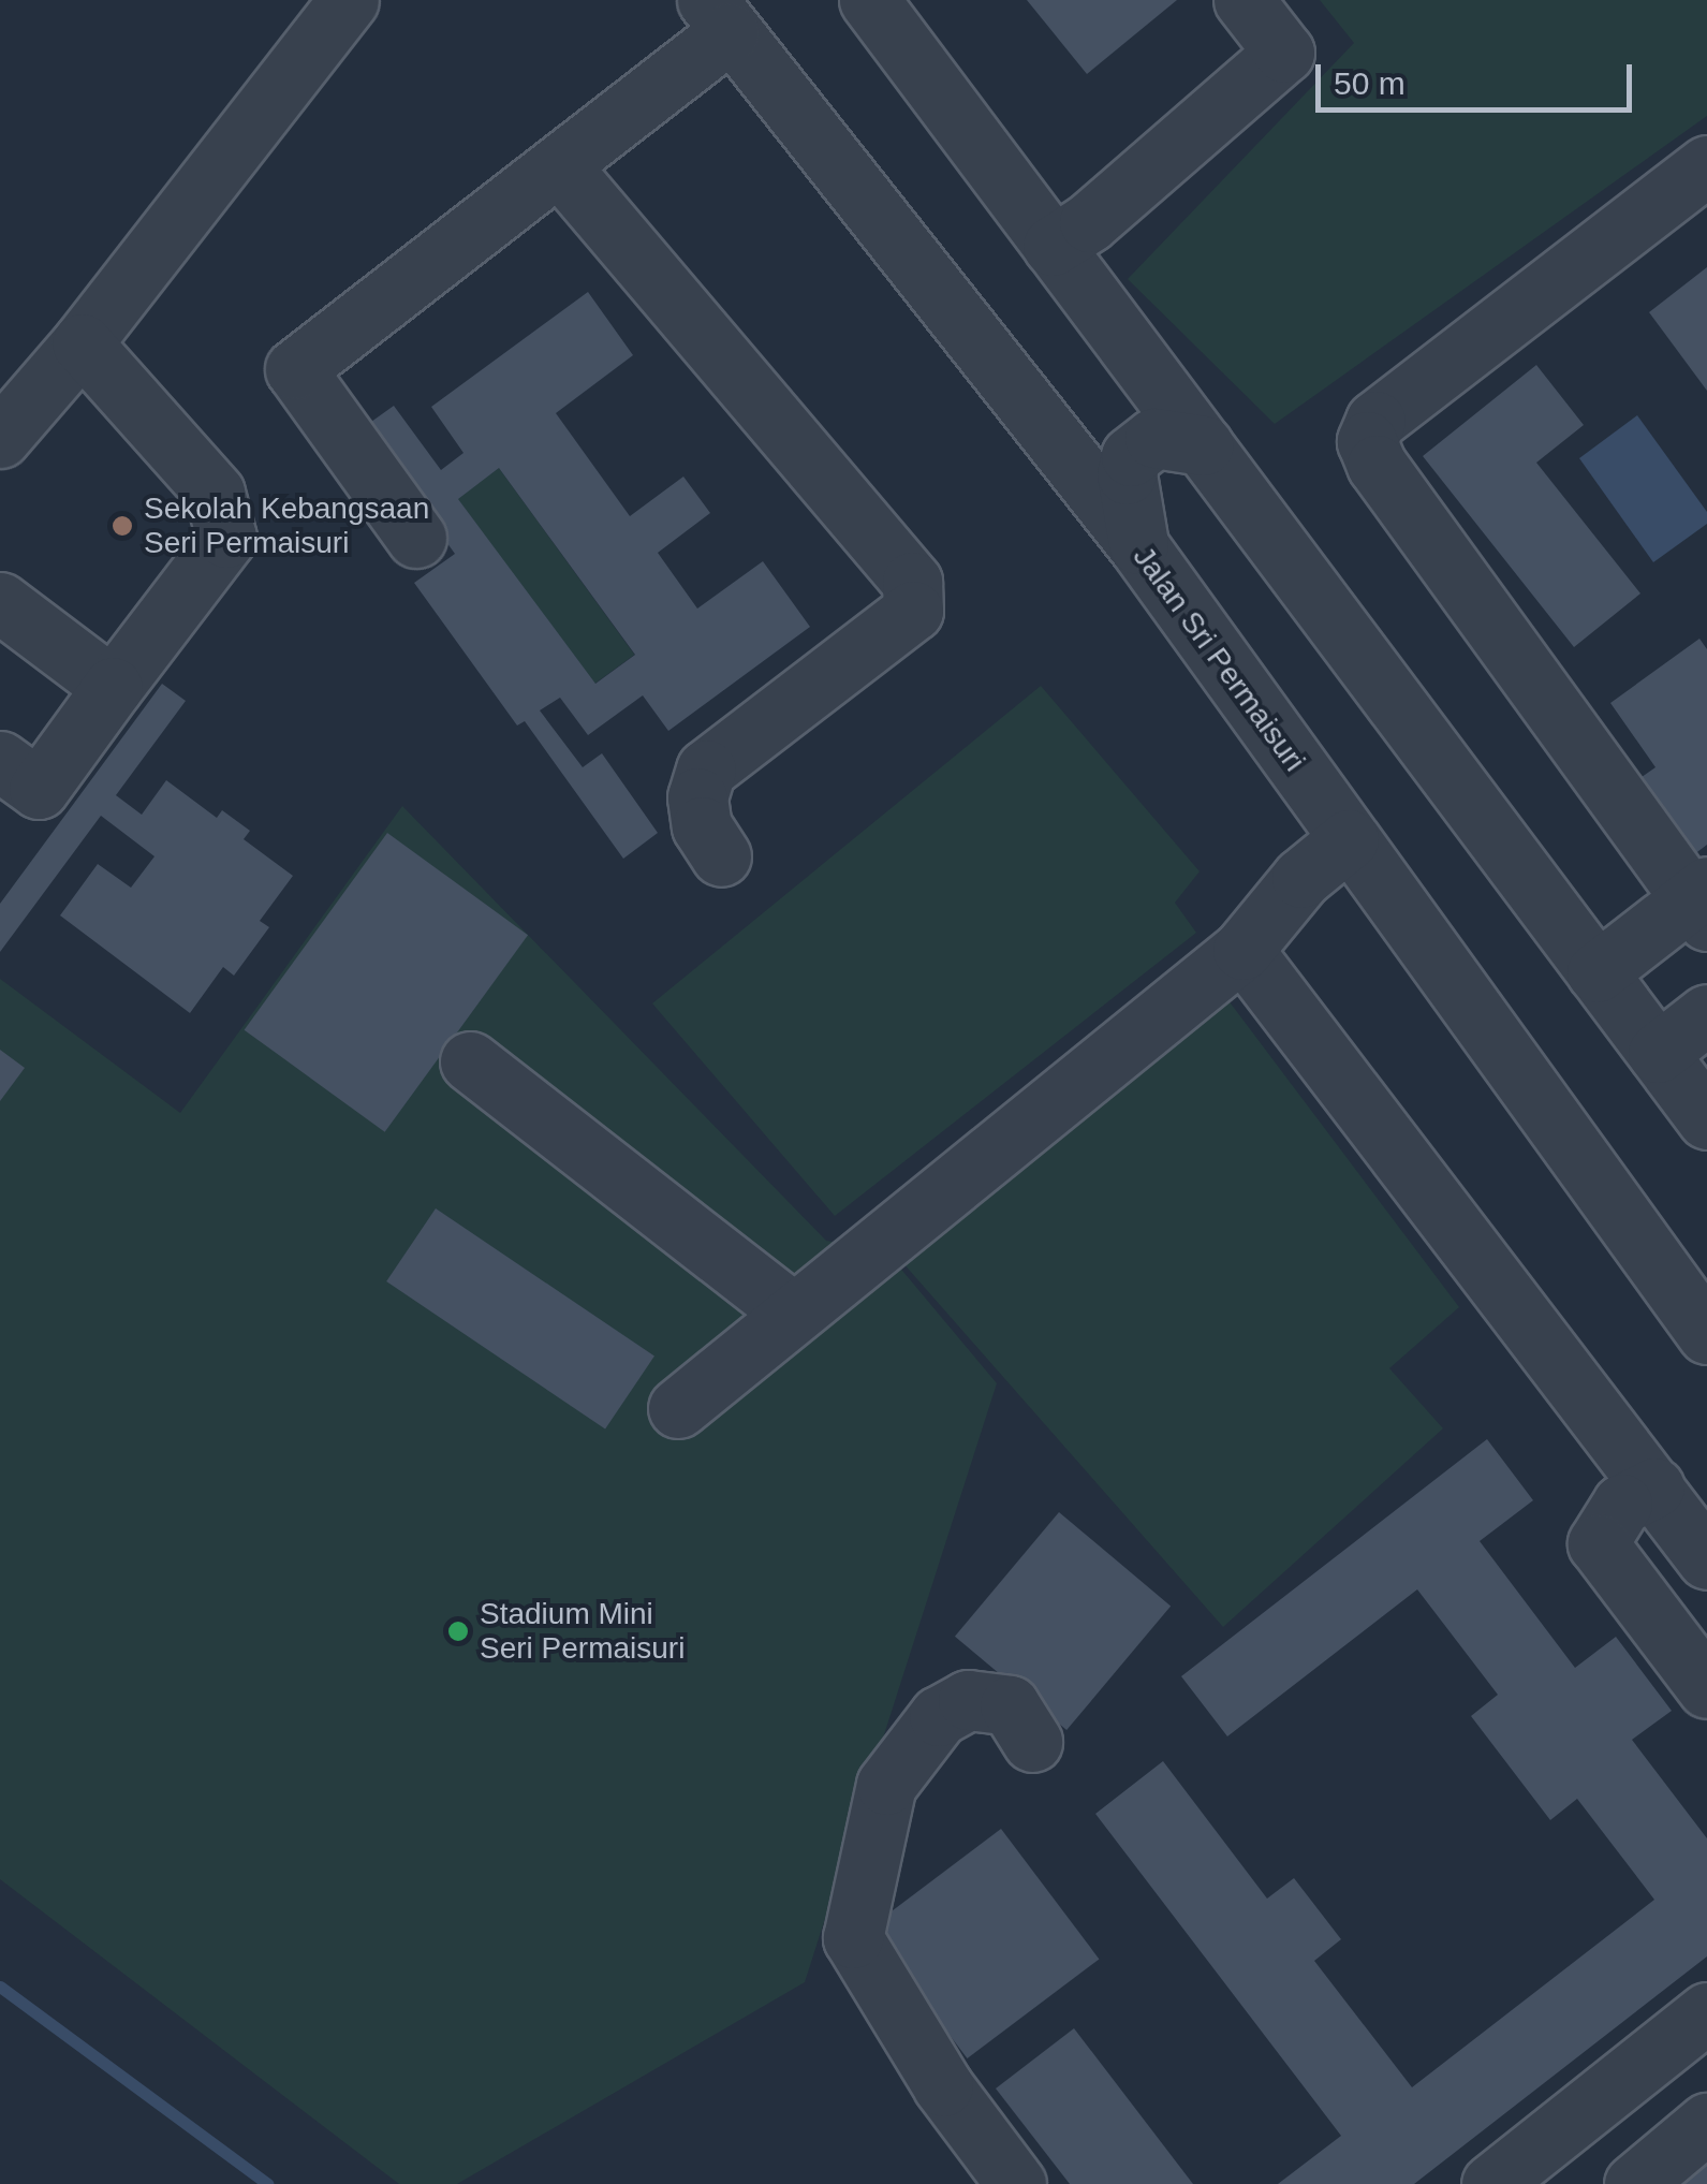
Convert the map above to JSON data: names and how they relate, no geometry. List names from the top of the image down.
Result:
{
  "streets": {
    "street": ["Jalan Sri Permaisuri"]
  },
  "places": ["Sekolah Kebangsaan Seri Permaisuri", "Stadium Mini Seri Permaisuri"],
  "scale_bar": "50 m"
}
